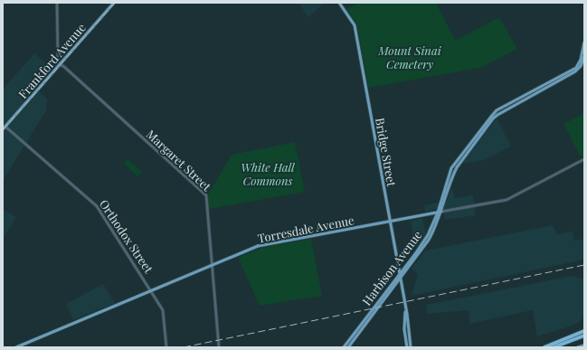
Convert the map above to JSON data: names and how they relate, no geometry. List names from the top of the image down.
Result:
{
  "streets": {
    "main road": [
      "Frankford Avenue",
      "Bridge Street",
      "Torresdale Avenue",
      "Harbison Avenue"
    ],
    "street": ["Margaret Street", "Orthodox Street"]
  },
  "crossings": [
    ["Frankford Avenue", "Margaret Street"],
    ["Frankford Avenue", "Orthodox Street"],
    ["Bridge Street", "Torresdale Avenue"],
    ["Bridge Street", "Harbison Avenue"],
    ["Margaret Street", "Torresdale Avenue"],
    ["Torresdale Avenue", "Orthodox Street"],
    ["Torresdale Avenue", "Harbison Avenue"]
  ],
  "parks": ["Mount Sinai Cemetery", "White Hall Commons"]
}
